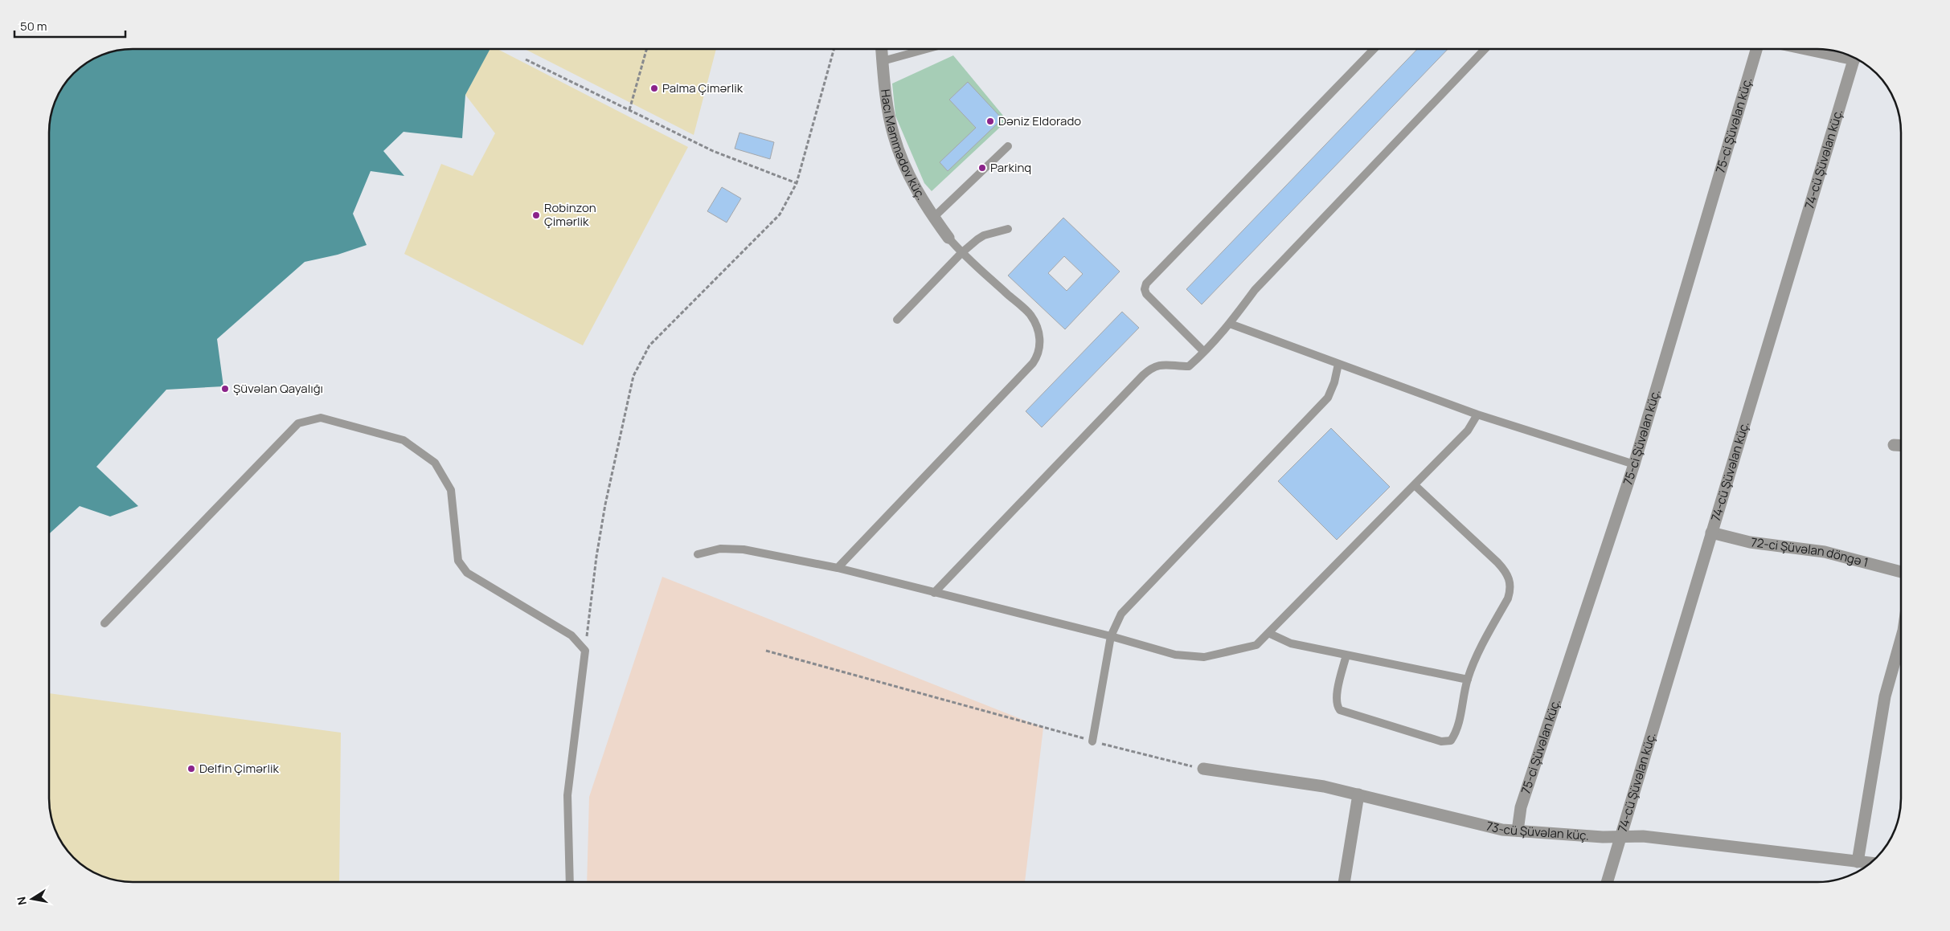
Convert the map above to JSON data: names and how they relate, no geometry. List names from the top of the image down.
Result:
{
  "streets": {
    "street": [
      "75-ci Şüvəlan küç.",
      "Hacı Məmmədov küç.",
      "74-cü Şüvəlan küç.",
      "72-ci Şüvəlan döngə 1",
      "73-cü Şüvəlan küç."
    ]
  },
  "crossings": [
    ["75-ci Şüvəlan küç.", "73-cü Şüvəlan küç."],
    ["74-cü Şüvəlan küç.", "72-ci Şüvəlan döngə 1"],
    ["74-cü Şüvəlan küç.", "73-cü Şüvəlan küç."]
  ],
  "places": [
    "Palma Çimərlik",
    "Dəniz Eldorado",
    "Parkinq",
    "Robinzon Çimərlik",
    "Şüvəlan Qayalığı",
    "Delfin Çimərlik"
  ],
  "scale_bar": "50 m",
  "north": "left"
}
